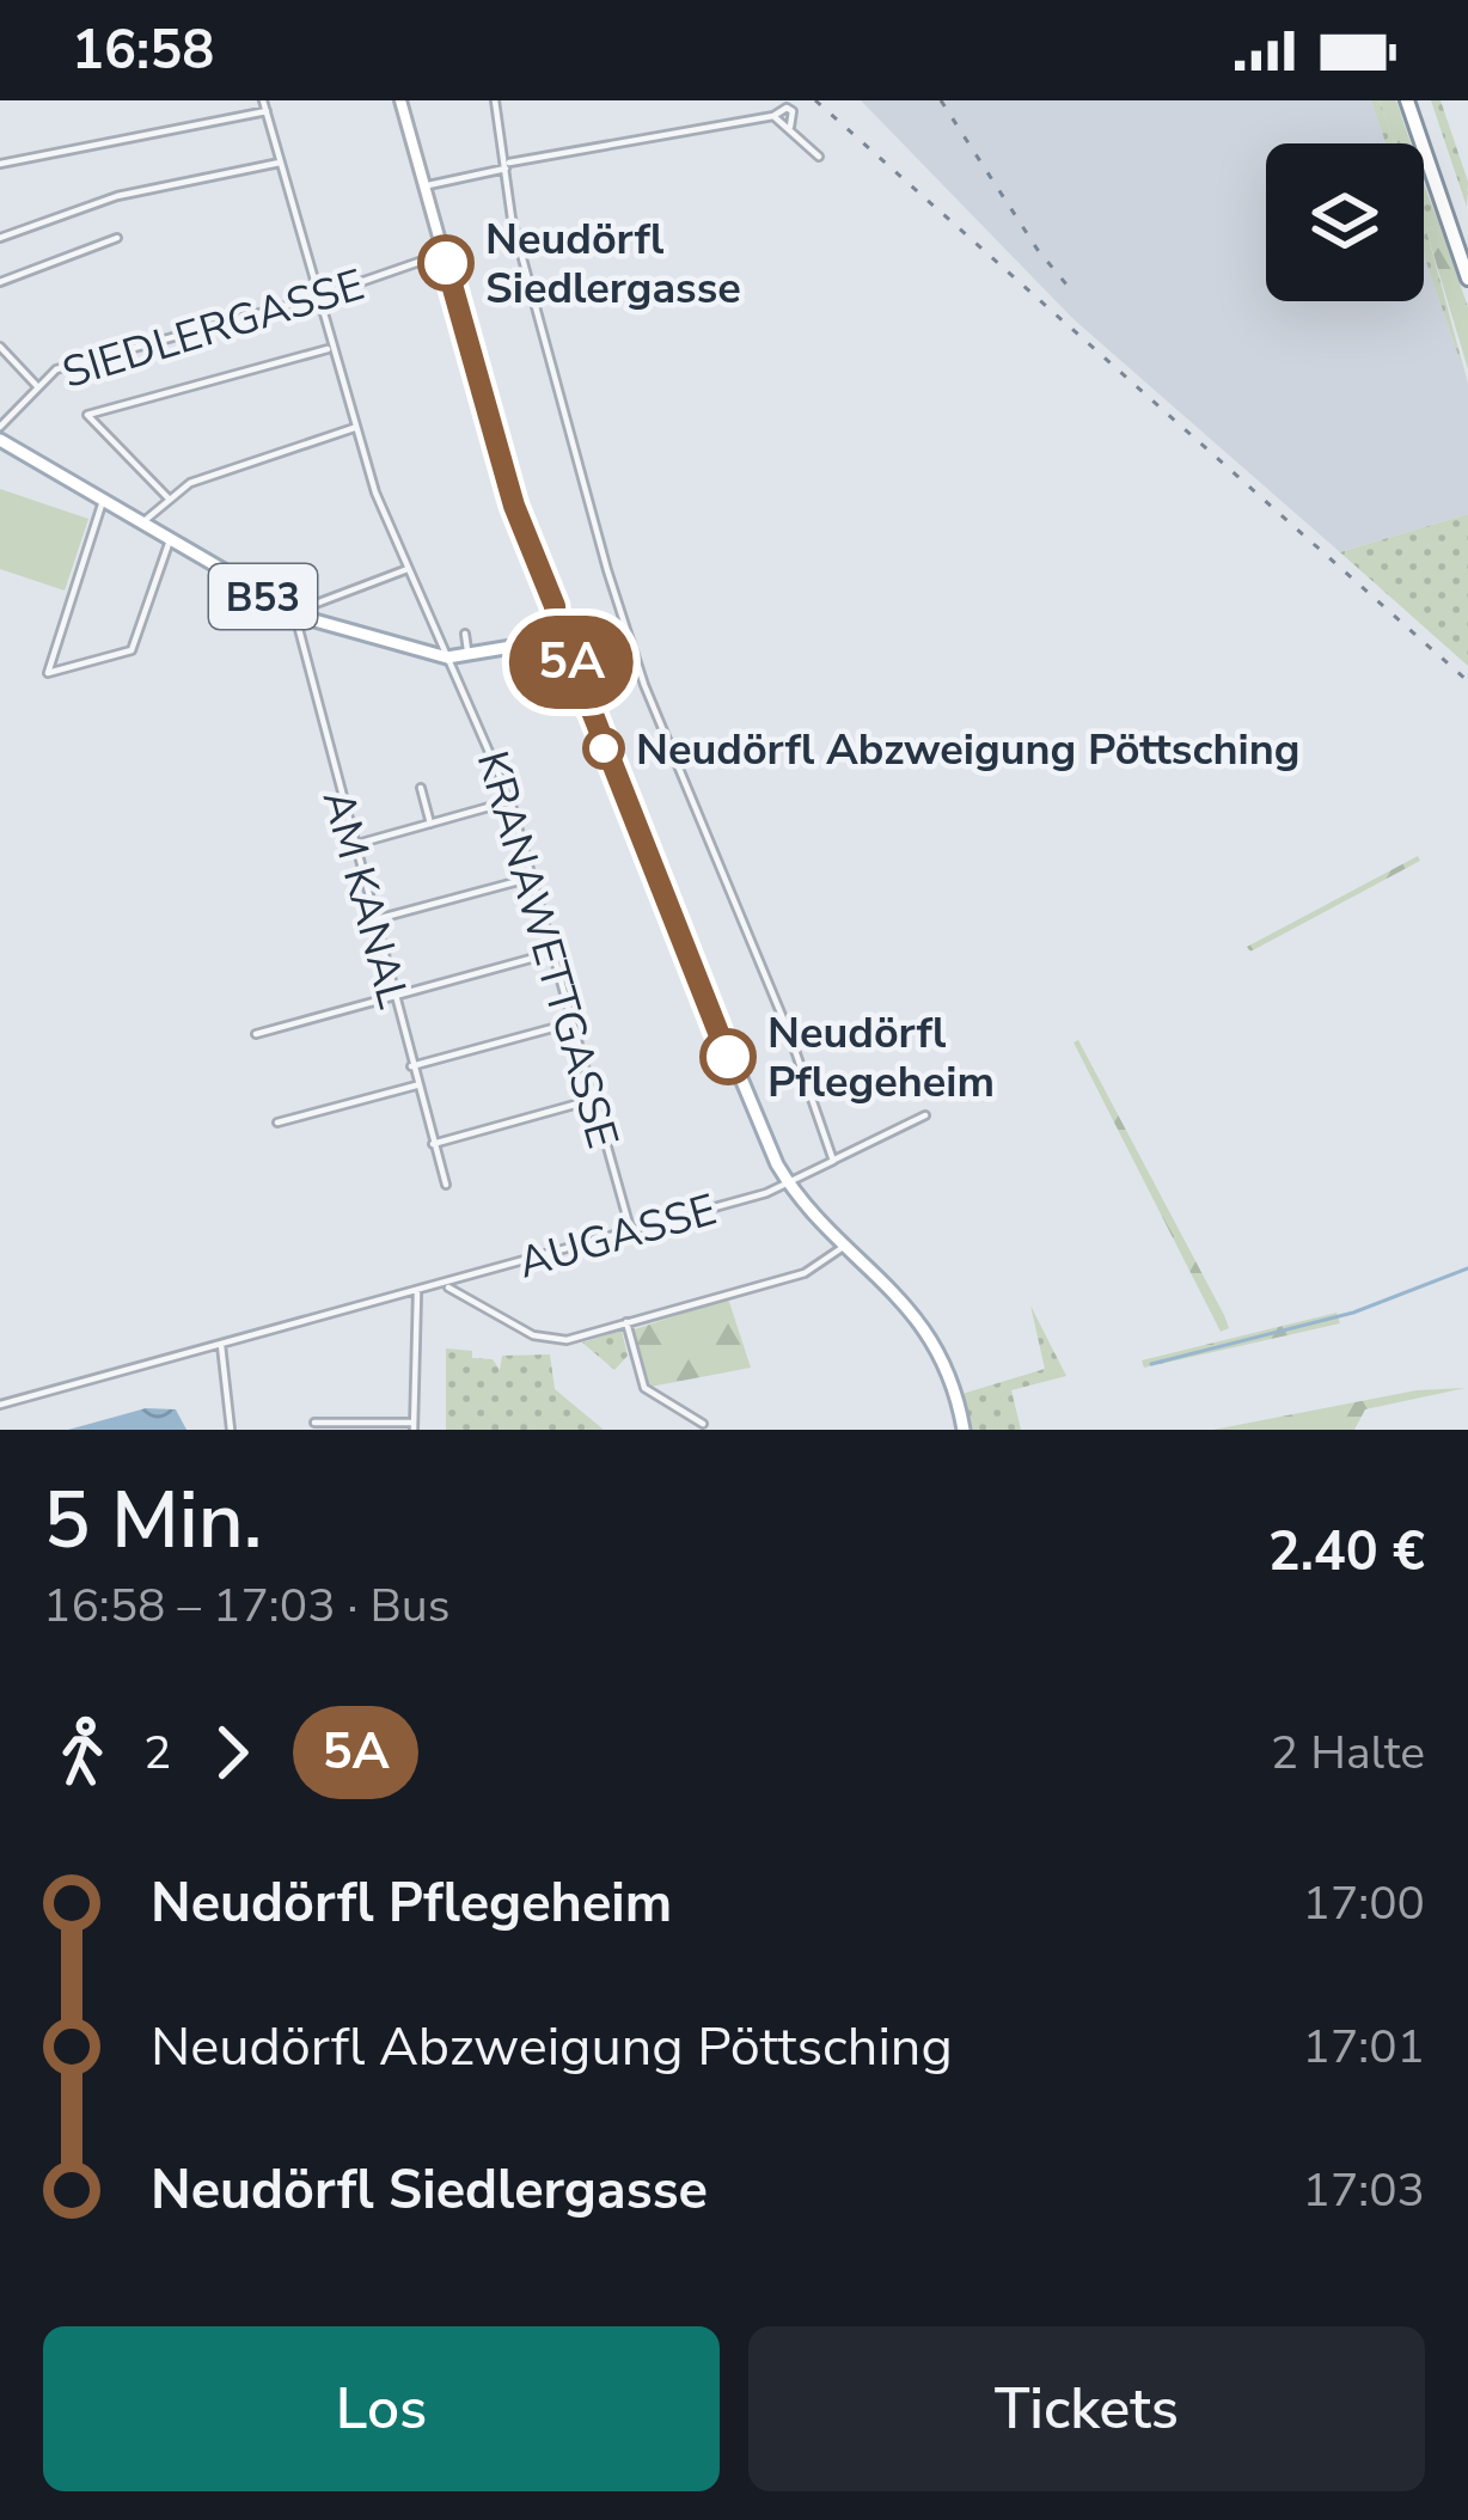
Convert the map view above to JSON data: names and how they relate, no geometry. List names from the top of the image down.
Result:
{
  "streets": {
    "main road": ["B53"],
    "street": [
      "SIEDLERGASSE",
      "AM KANAL",
      "KRANAWETTGASSE",
      "AUGASSE"
    ]
  },
  "crossings": [
    ["SIEDLERGASSE", "KRANAWETTGASSE"],
    ["B53", "AM KANAL"],
    ["B53", "KRANAWETTGASSE"],
    ["KRANAWETTGASSE", "AUGASSE"]
  ],
  "places": ["Neudörfl Siedlergasse", "Neudörfl Abzweigung Pöttsching", "Neudörfl Pflegeheim"],
  "lines": ["bus line 5A"],
  "page": {
    "status": "16:58",
    "on_map": "5A",
    "heading": ["5 Min.", "16:58 – 17:03 · Bus", "2.40 €"],
    "legs": ["2", "5A", "2 Halte"],
    "list": [
      {
        "name": "Neudörfl Pflegeheim",
        "value": "17:00"
      },
      {
        "name": "Neudörfl Abzweigung Pöttsching",
        "value": "17:01"
      },
      {
        "name": "Neudörfl Siedlergasse",
        "value": "17:03"
      }
    ],
    "buttons": ["Los", "Tickets"]
  }
}
